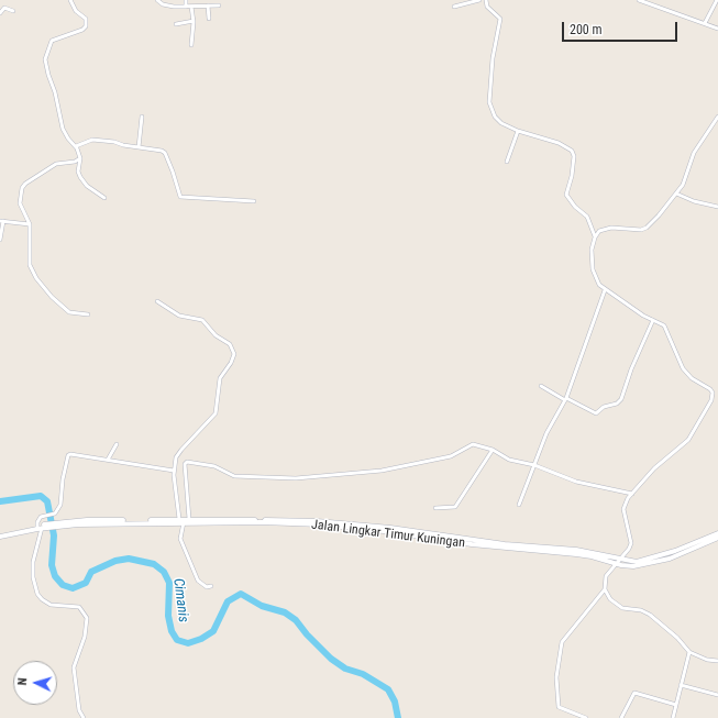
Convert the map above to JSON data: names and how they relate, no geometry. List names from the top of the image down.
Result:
{
  "streets": {
    "main road": ["Jalan Lingkar Timur Kuningan"]
  },
  "water": ["Cimanis"],
  "scale_bar": "200 m",
  "north": "left"
}
